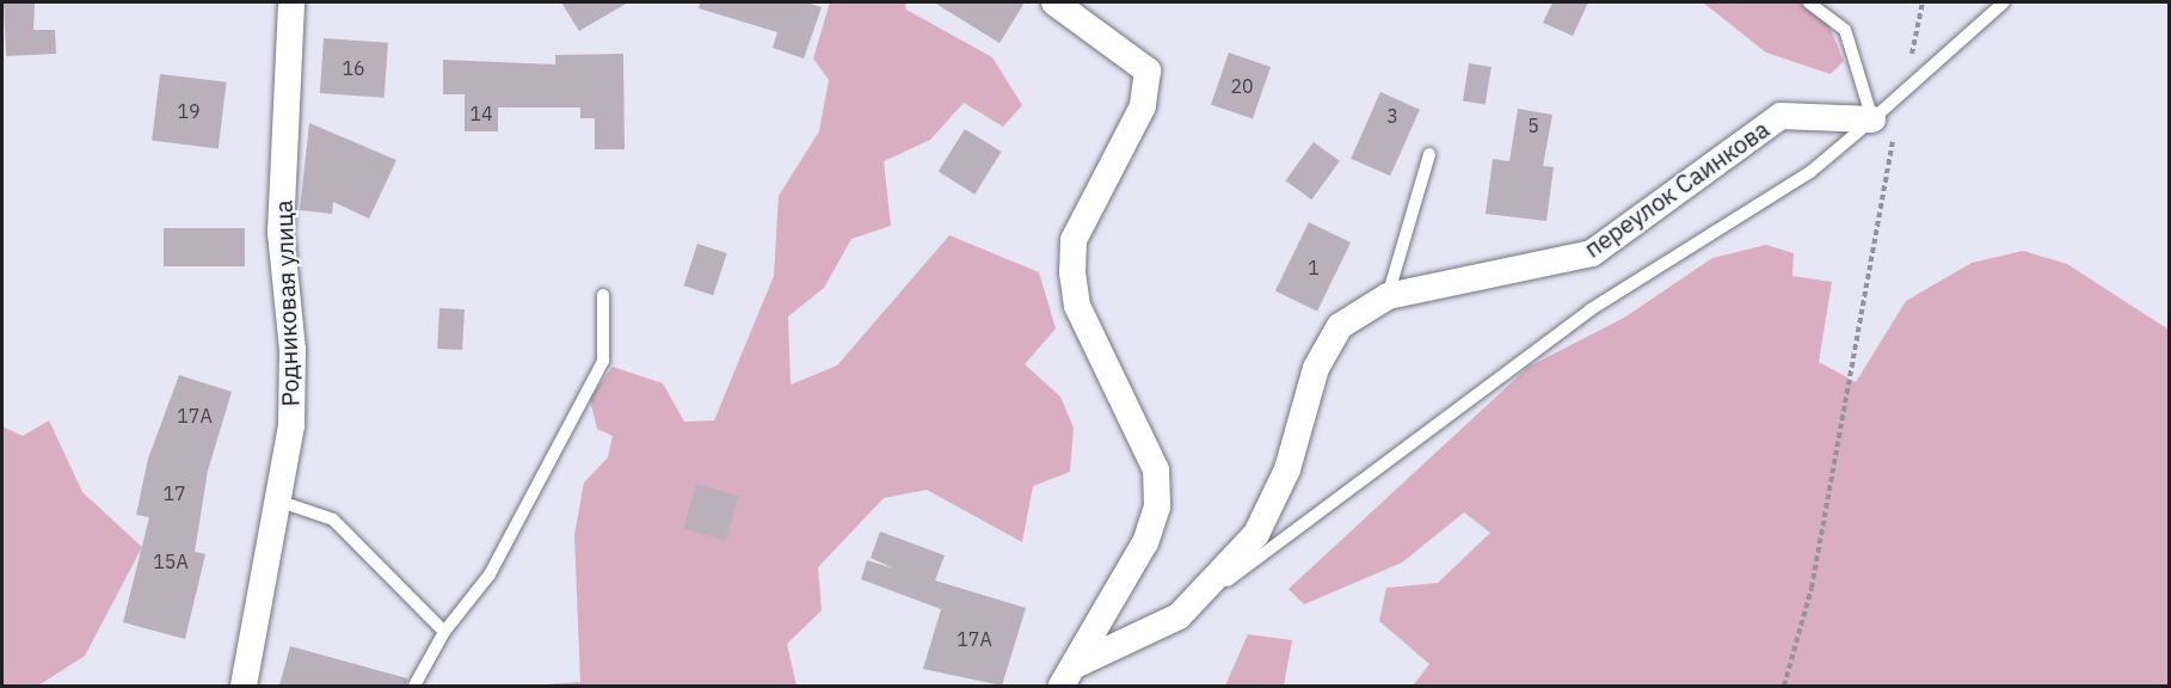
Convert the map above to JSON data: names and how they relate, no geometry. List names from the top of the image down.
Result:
{
  "streets": {
    "street": ["переулок Саинкова", "Родниковая улица"]
  },
  "house_numbers": [
    "16",
    "20",
    "19",
    "14",
    "3",
    "5",
    "1",
    "17А",
    "17",
    "15А",
    "17А"
  ]
}
